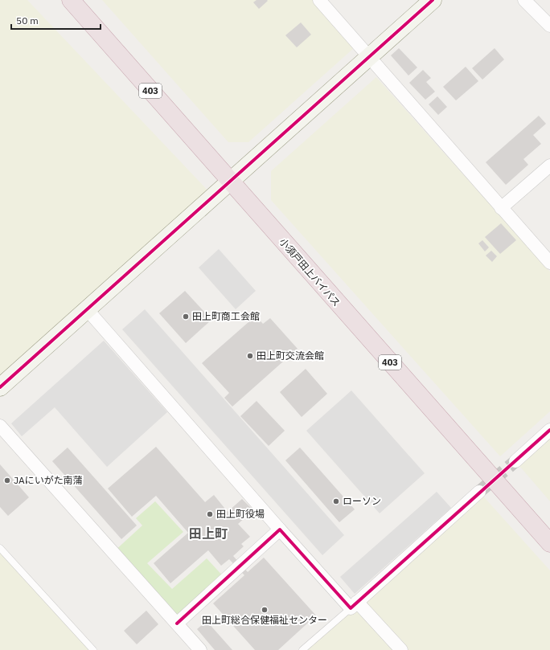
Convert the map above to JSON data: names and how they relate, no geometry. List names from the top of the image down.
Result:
{
  "streets": {
    "highway": ["403", "小須戸田上バイパス"]
  },
  "districts": ["田上町"],
  "places": [
    "田上町商工会館",
    "田上町交流会館",
    "JAにいがた南蒲",
    "ローソン",
    "田上町役場",
    "田上町総合保健福祉センター"
  ],
  "scale_bar": "50 m"
}
